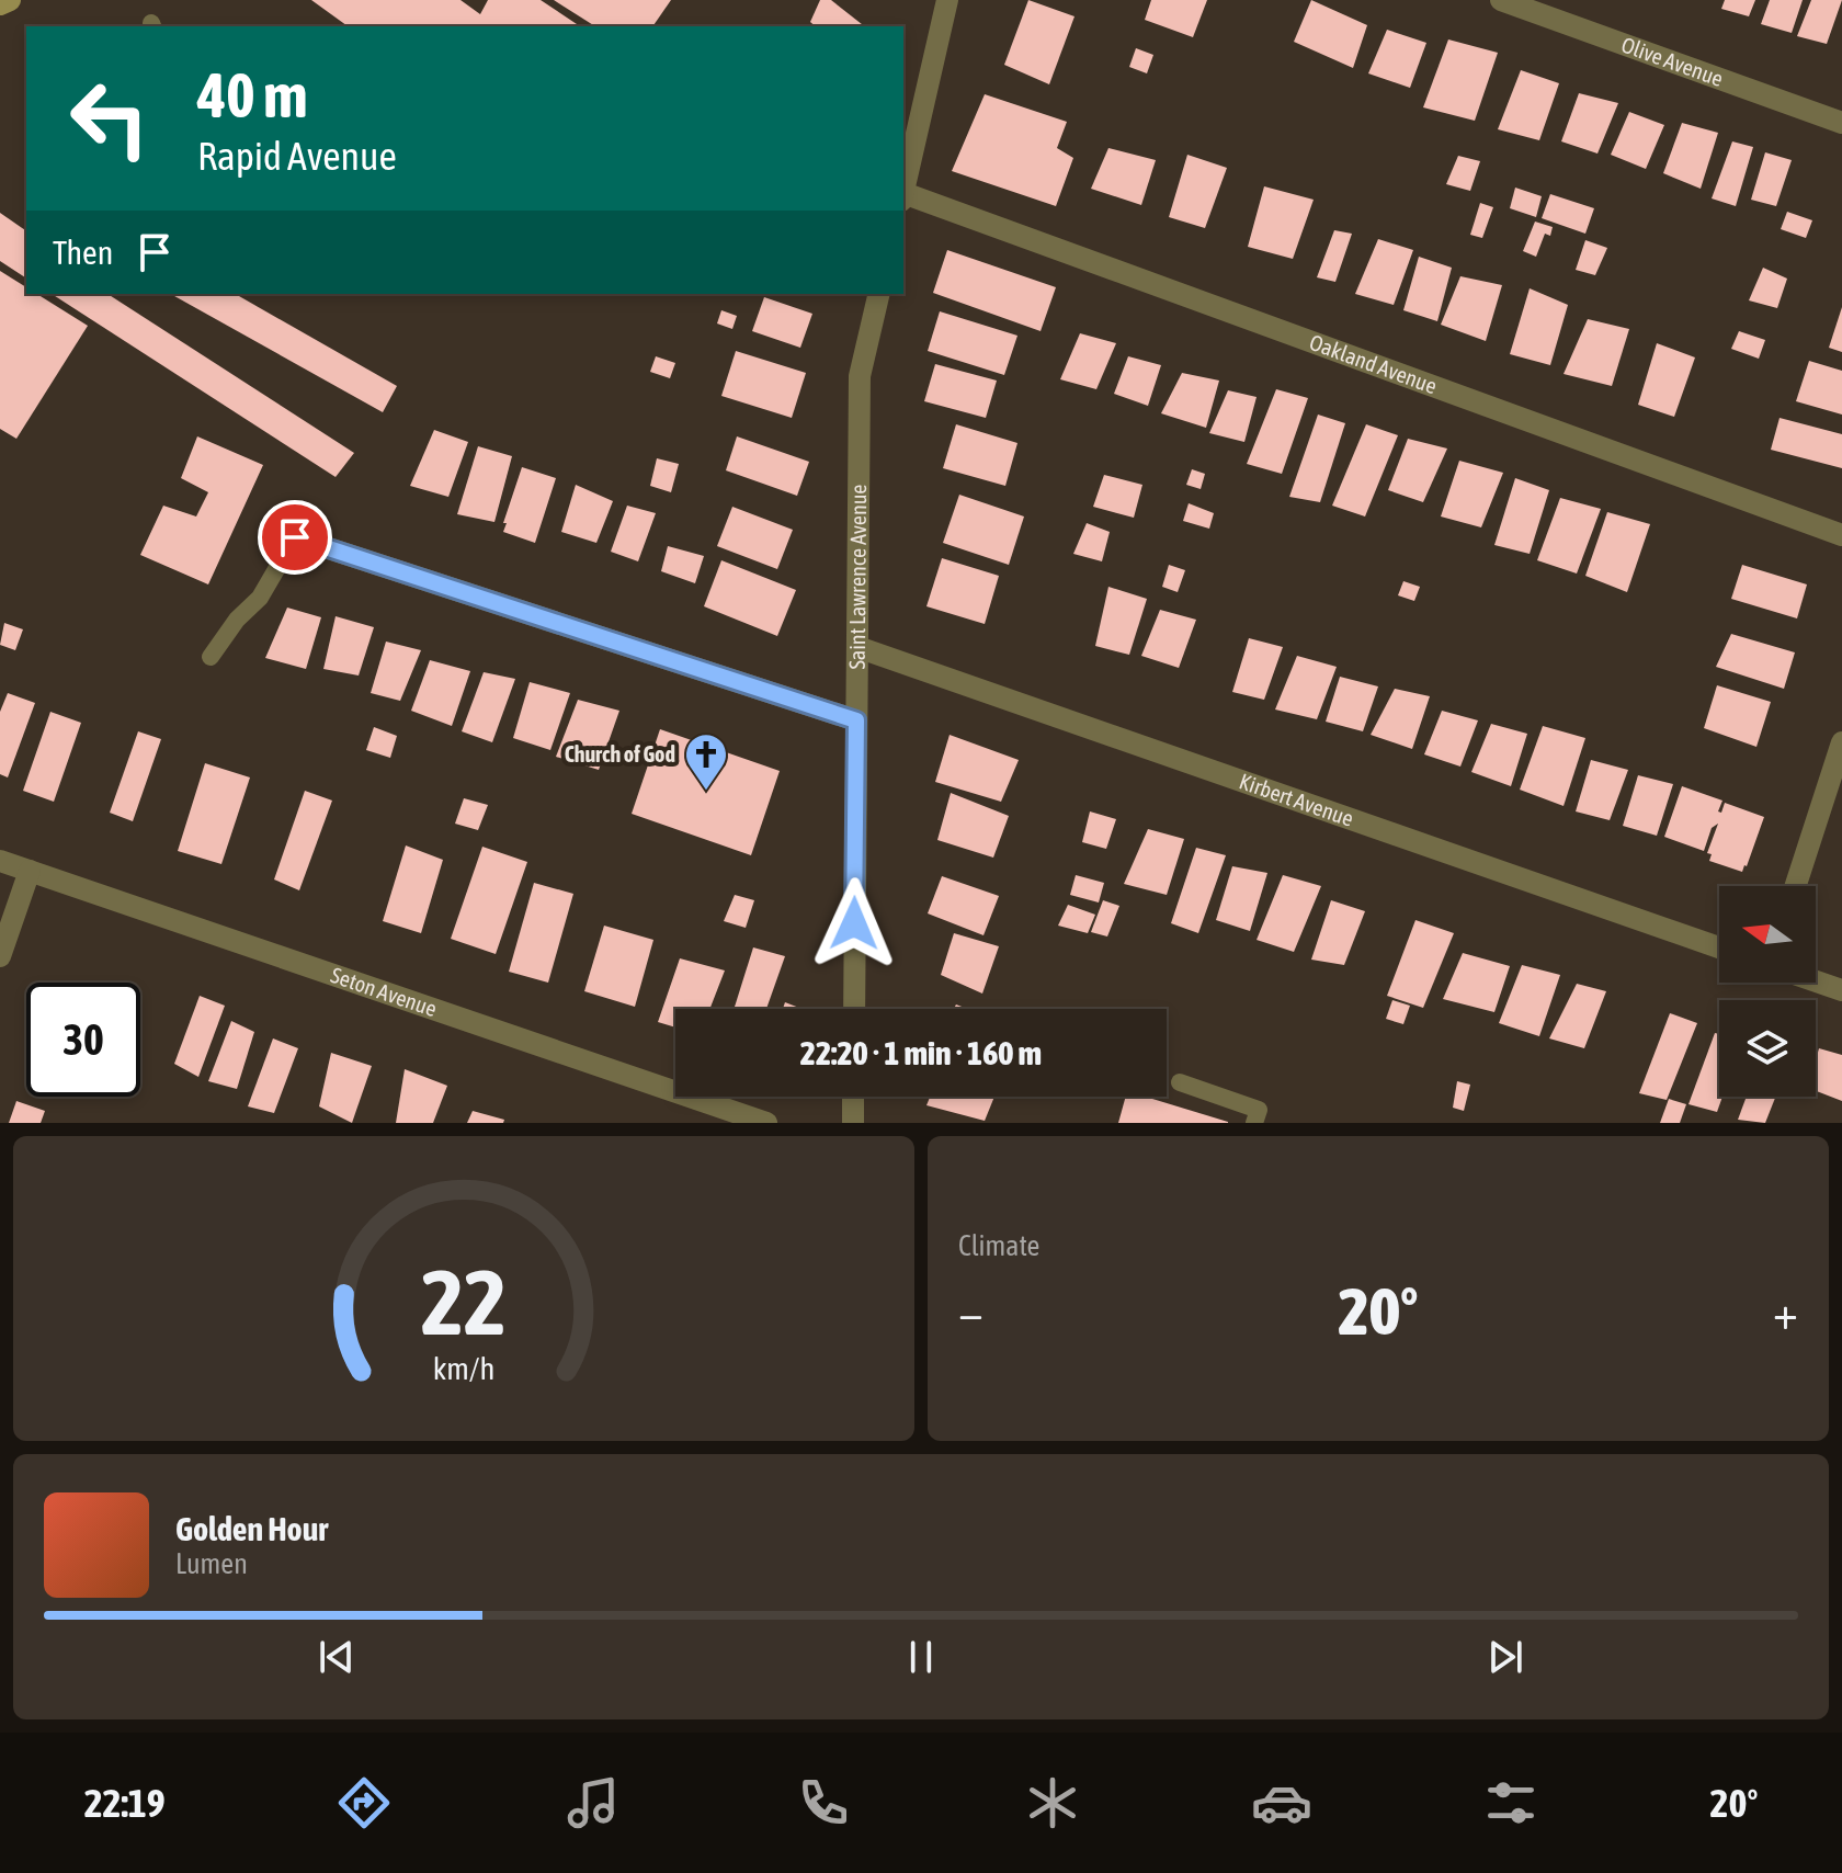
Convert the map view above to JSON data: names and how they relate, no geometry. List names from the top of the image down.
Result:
{
  "streets": {
    "street": [
      "Olive Avenue",
      "Oakland Avenue",
      "Saint Lawrence Avenue",
      "Kirbert Avenue",
      "Seton Avenue"
    ]
  },
  "crossings": [
    ["Saint Lawrence Avenue", "Kirbert Avenue"]
  ],
  "places": {
    "church": ["Church of God"]
  },
  "north": "left",
  "page": {
    "turn": ["40 m", "Rapid Avenue"],
    "then": "Then",
    "limit": "30",
    "trip": "22:20 · 1 min · 160 m",
    "tile": "Climate",
    "heat": ["−", "20°", "+"],
    "song": ["Golden Hour", "Lumen"],
    "tabs": ["22:19", "20°"],
    "gauge": ["22", "km/h"]
  }
}
